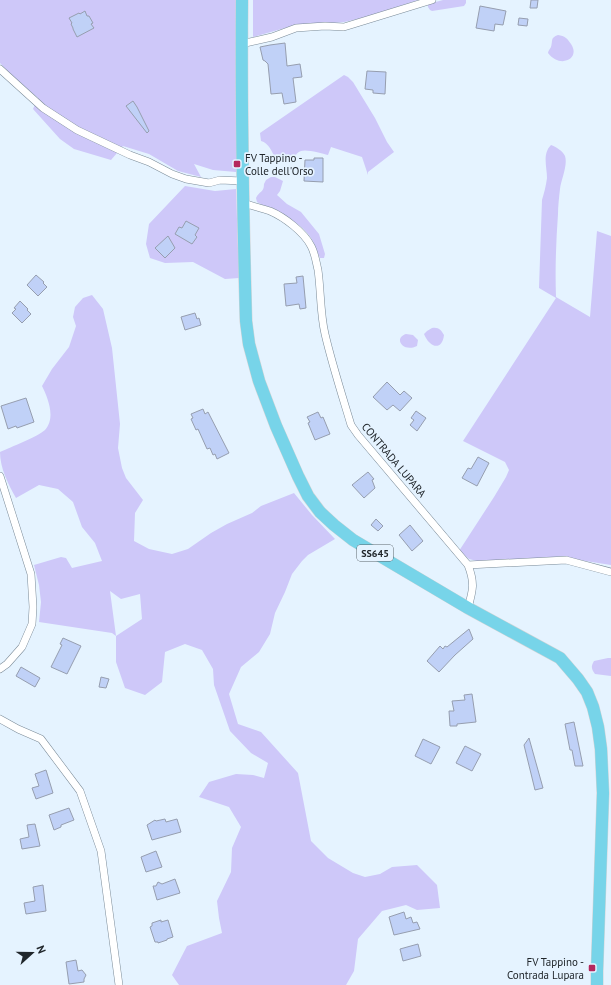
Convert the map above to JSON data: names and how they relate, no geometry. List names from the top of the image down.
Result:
{
  "streets": {
    "main road": ["SS645"],
    "street": ["CONTRADA LUPARA"]
  },
  "crossings": [
    ["CONTRADA LUPARA", "SS645"]
  ],
  "places": {
    "transit": ["FV Tappino - Colle dell'Orso", "FV Tappino - Contrada Lupara"]
  },
  "north": "right"
}
